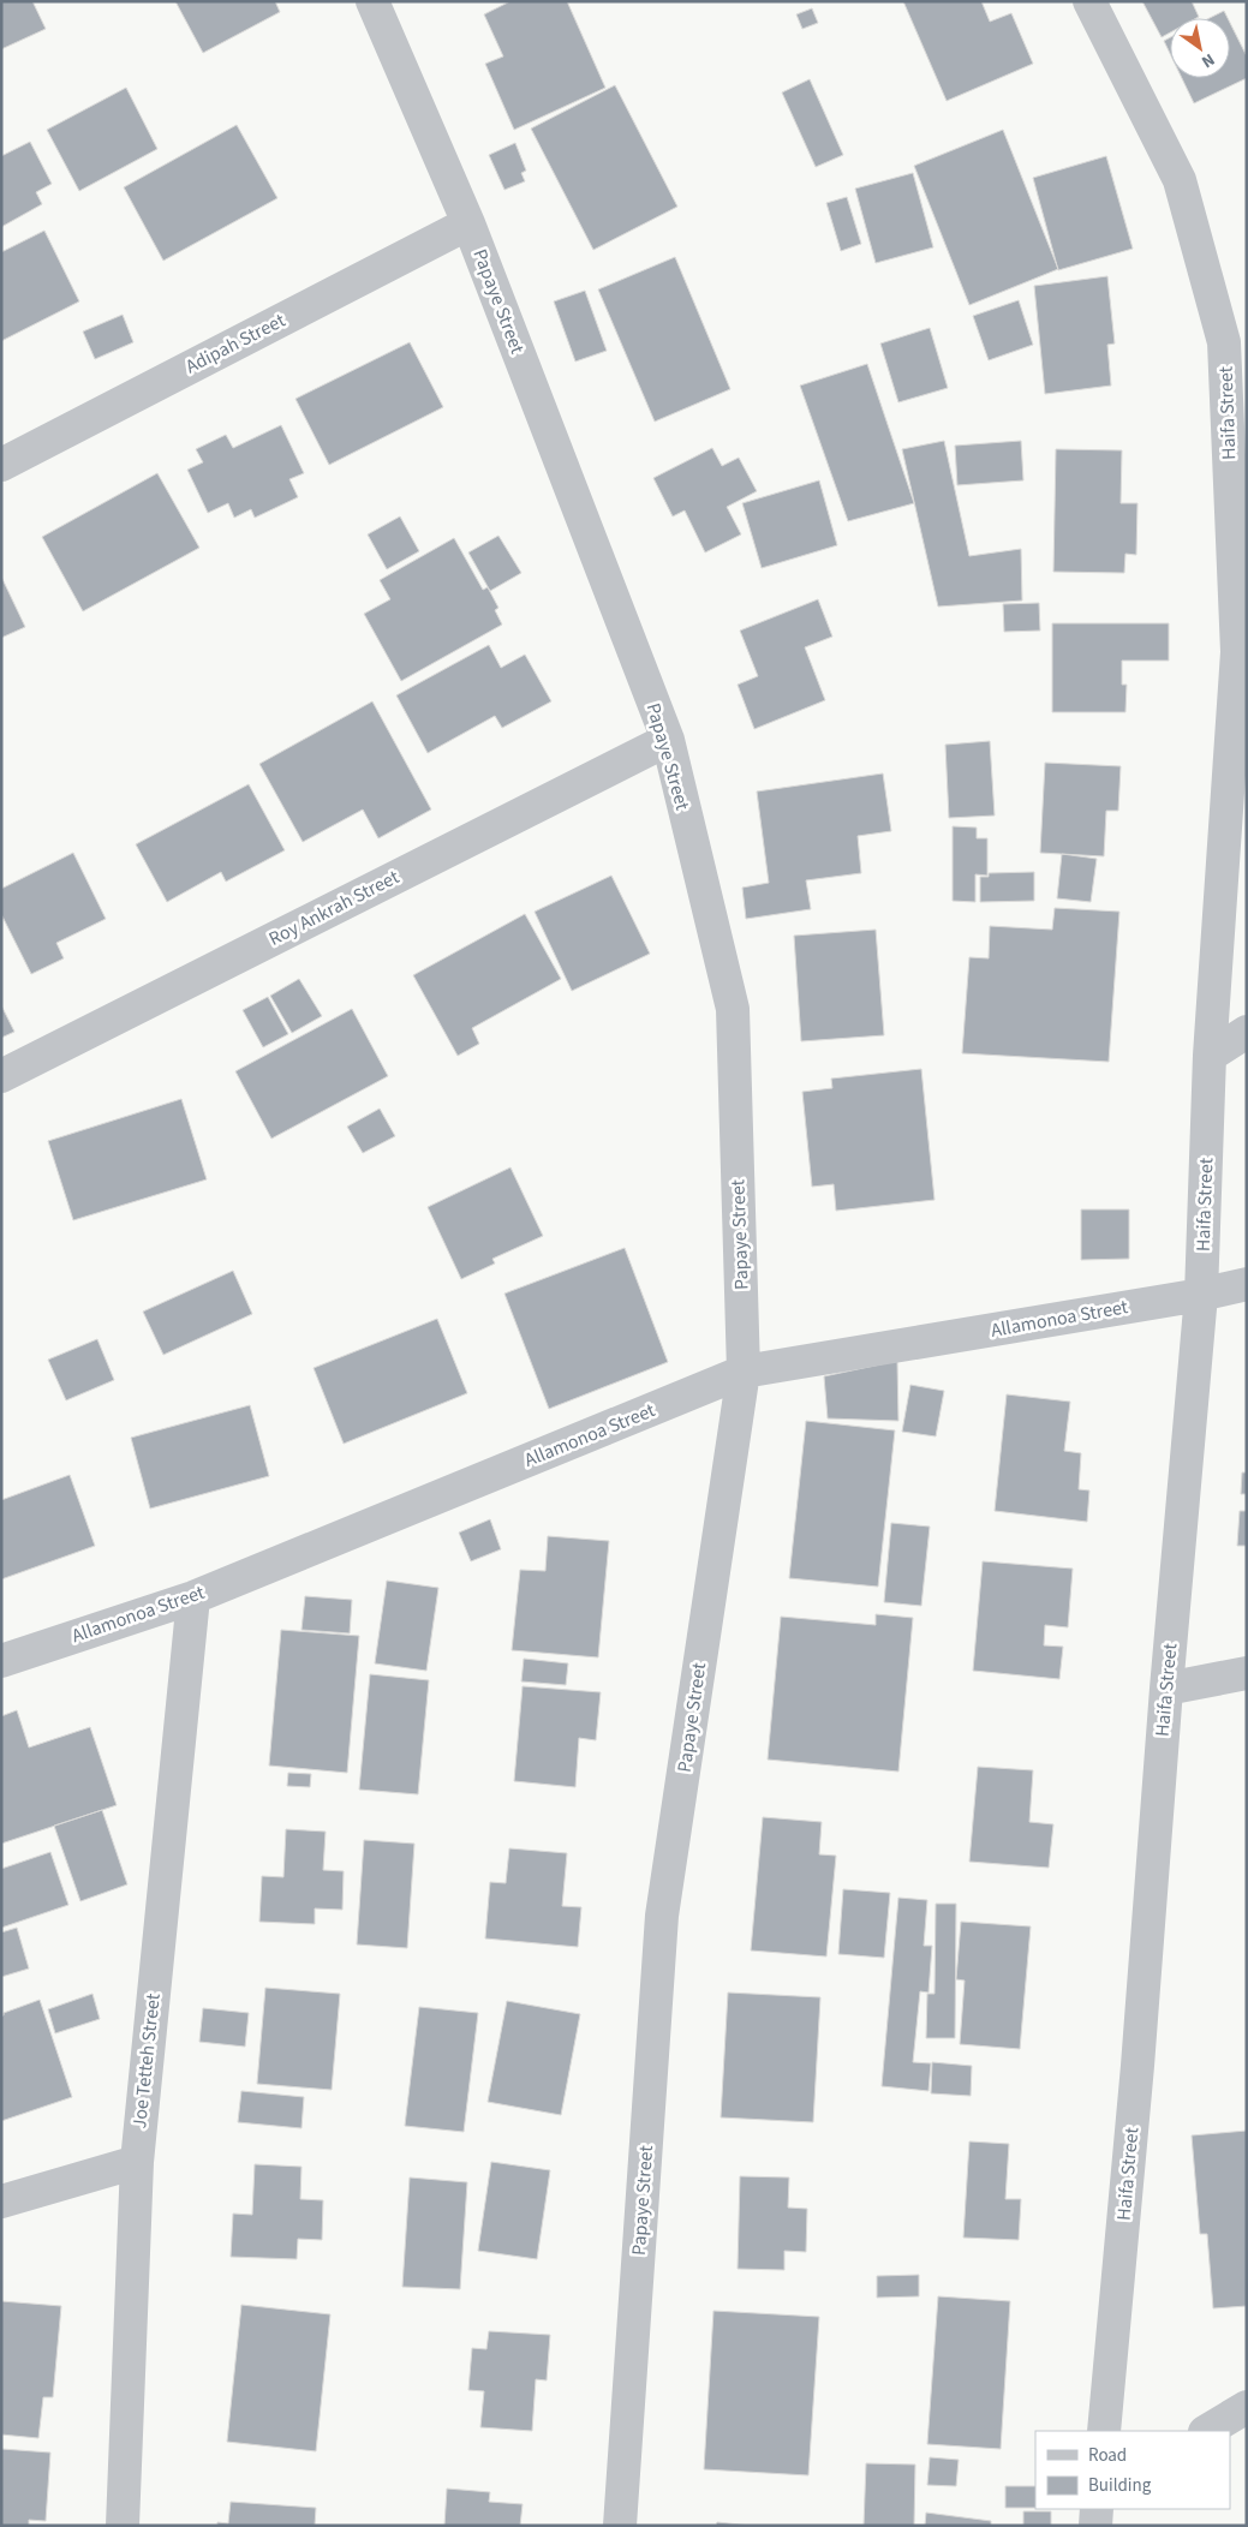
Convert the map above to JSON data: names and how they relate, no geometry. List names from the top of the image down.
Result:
{
  "streets": {
    "street": [
      "Papaye Street",
      "Adipah Street",
      "Haifa Street",
      "Roy Ankrah Street",
      "Allamonoa Street",
      "Joe Tetteh Street"
    ]
  },
  "crossings": [
    ["Papaye Street", "Adipah Street"],
    ["Papaye Street", "Roy Ankrah Street"],
    ["Papaye Street", "Allamonoa Street"],
    ["Haifa Street", "Allamonoa Street"],
    ["Allamonoa Street", "Joe Tetteh Street"]
  ],
  "legend": ["Road", "Building"],
  "north": "bottom right"
}
